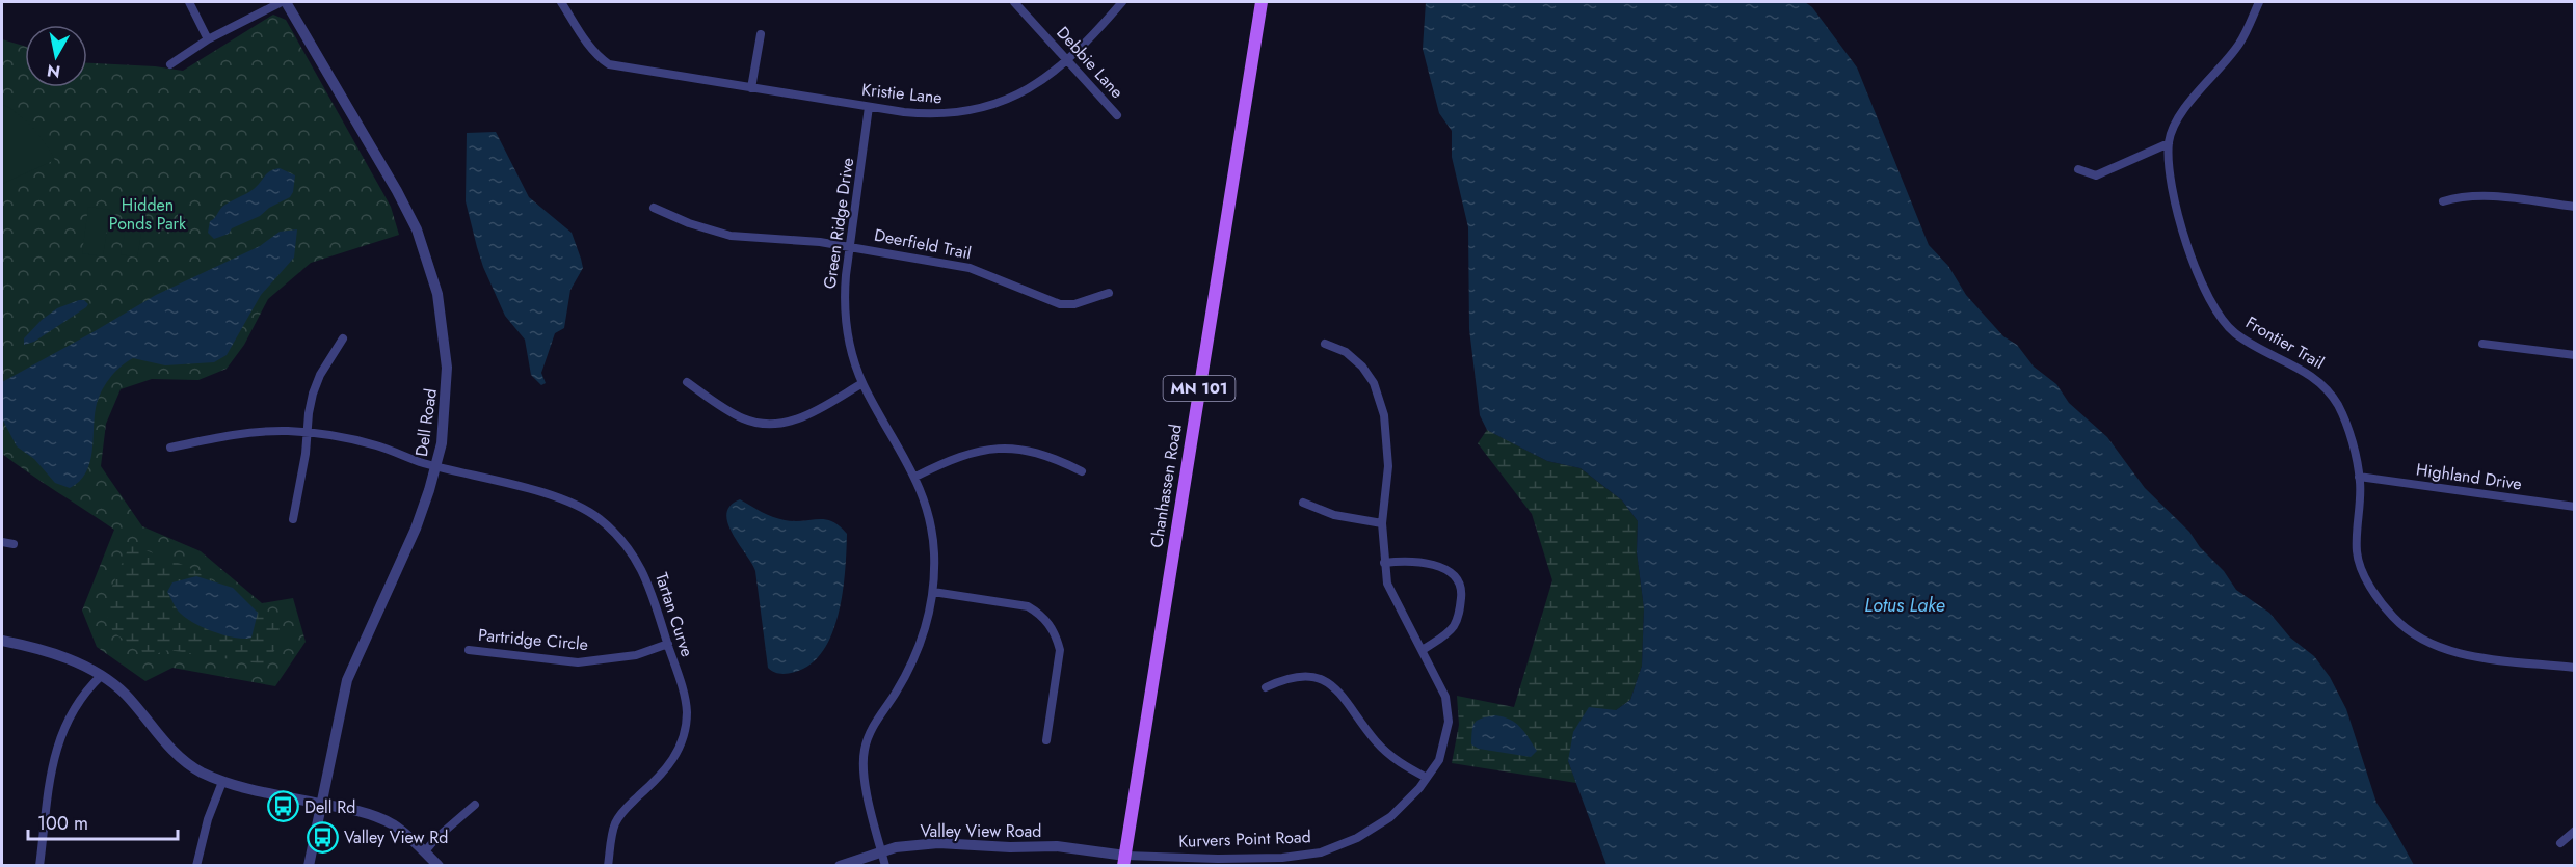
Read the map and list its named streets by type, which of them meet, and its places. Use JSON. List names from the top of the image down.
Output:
{
  "streets": {
    "main road": ["MN 101", "Chanhassen Road"],
    "street": [
      "Debbie Lane",
      "Kristie Lane",
      "Green Ridge Drive",
      "Deerfield Trail",
      "Frontier Trail",
      "Dell Road",
      "Highland Drive",
      "Tartan Curve",
      "Partridge Circle",
      "Valley View Road",
      "Kurvers Point Road"
    ]
  },
  "crossings": [
    ["Debbie Lane", "Kristie Lane"],
    ["Kristie Lane", "Green Ridge Drive"],
    ["Green Ridge Drive", "Deerfield Trail"],
    ["Green Ridge Drive", "Valley View Road"],
    ["Frontier Trail", "Highland Drive"],
    ["Dell Road", "Tartan Curve"],
    ["Chanhassen Road", "Valley View Road"],
    ["Chanhassen Road", "Kurvers Point Road"],
    ["Tartan Curve", "Partridge Circle"],
    ["Valley View Road", "Kurvers Point Road"]
  ],
  "water": ["Lotus Lake"],
  "parks": ["Hidden Ponds Park"],
  "places": {
    "bus stop": ["Dell Rd", "Valley View Rd"]
  },
  "scale_bar": "100 m",
  "north": "bottom"
}
